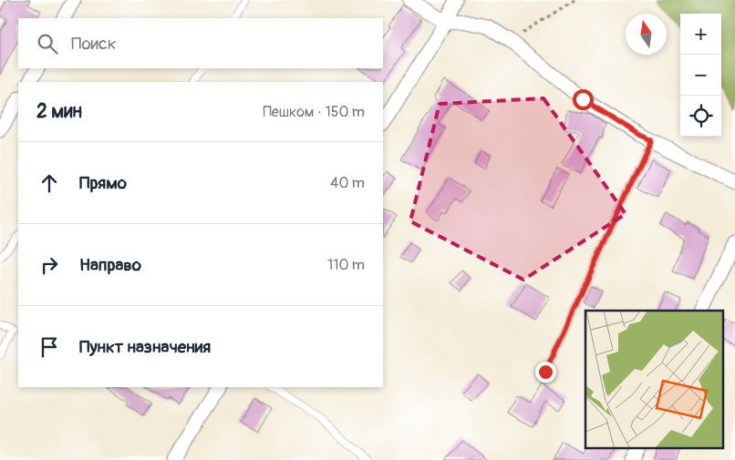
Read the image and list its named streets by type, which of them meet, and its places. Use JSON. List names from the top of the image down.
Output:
{
  "north": "top",
  "page": {
    "map_buttons": ["+", "−"],
    "search": "Поиск",
    "heading": ["2 мин", "Пешком · 150 m"],
    "list": [
      ["Прямо", "40 m"],
      ["Направо", "110 m"],
      "Пункт назначения"
    ]
  }
}
